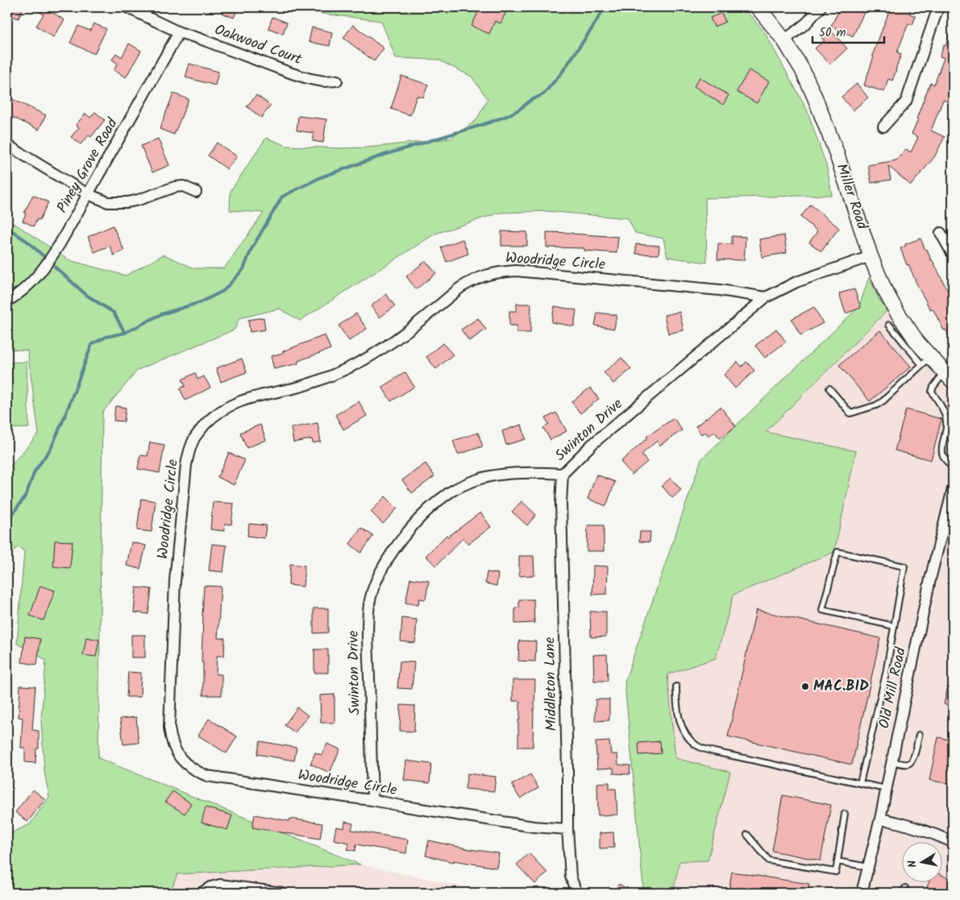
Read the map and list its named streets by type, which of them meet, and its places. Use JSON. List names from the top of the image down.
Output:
{
  "streets": {
    "street": [
      "Oakwood Court",
      "Piney Grove Road",
      "Miller Road",
      "Woodridge Circle",
      "Swinton Drive",
      "Middleton Lane",
      "Old Mill Road"
    ]
  },
  "crossings": [
    ["Oakwood Court", "Piney Grove Road"],
    ["Miller Road", "Swinton Drive"],
    ["Woodridge Circle", "Swinton Drive"],
    ["Woodridge Circle", "Middleton Lane"],
    ["Swinton Drive", "Middleton Lane"]
  ],
  "places": ["MAC.BID"],
  "scale_bar": "50 m",
  "north": "left"
}
